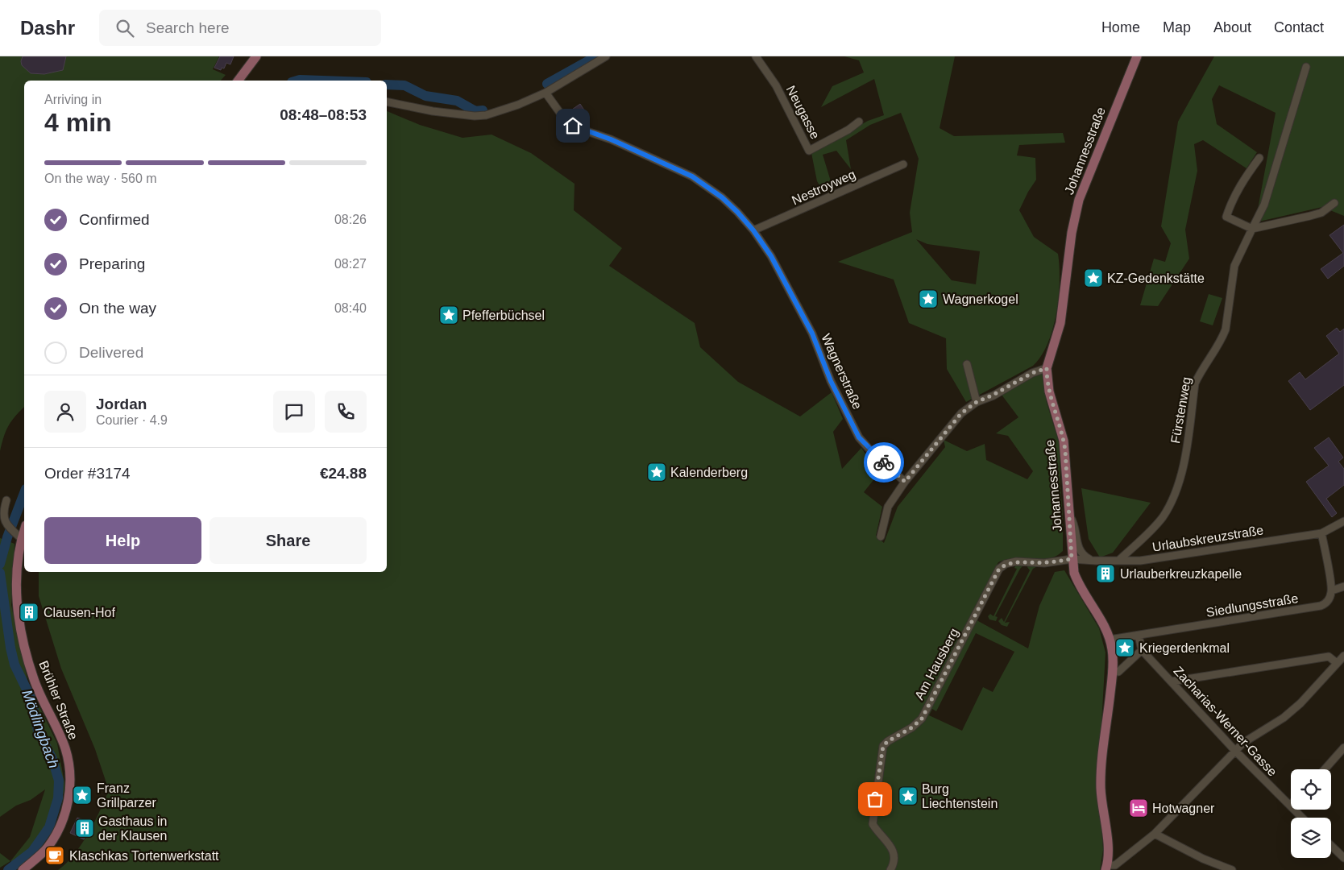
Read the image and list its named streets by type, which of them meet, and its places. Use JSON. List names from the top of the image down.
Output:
{
  "streets": {
    "main road": ["Johannesstraße", "Brühler Straße"],
    "street": [
      "Neugasse",
      "Nestroyweg",
      "Wagnerstraße",
      "Fürstenweg",
      "Urlaubskreuzstraße",
      "Siedlungsstraße",
      "Am Hausberg",
      "Zacharias-Werner-Gasse"
    ]
  },
  "crossings": [
    ["Johannesstraße", "Urlaubskreuzstraße"],
    ["Johannesstraße", "Siedlungsstraße"],
    ["Johannesstraße", "Am Hausberg"],
    ["Nestroyweg", "Wagnerstraße"],
    ["Fürstenweg", "Urlaubskreuzstraße"],
    ["Urlaubskreuzstraße", "Am Hausberg"]
  ],
  "water": ["Mödlingbach"],
  "places": {
    "place": [
      "KZ-Gedenkstätte",
      "Wagnerkogel",
      "Pfefferbüchsel",
      "Kalenderberg",
      "Kriegerdenkmal",
      "Franz Grillparzer",
      "Burg Liechtenstein"
    ],
    "building": ["Urlauberkreuzkapelle", "Clausen-Hof", "Gasthaus in der Klausen"],
    "hotel": ["Hotwagner"],
    "cafe": ["Klaschkas Tortenwerkstatt"]
  },
  "page": {
    "header": "Dashr",
    "search": "Search here",
    "nav": [
      "Home",
      "Map",
      "About",
      "Contact"
    ],
    "heading": ["4 min", "Arriving in", "08:48–08:53"],
    "panel": [
      "Jordan",
      "Courier · 4.9",
      "Order #3174",
      "€24.88"
    ],
    "bar": "On the way · 560 m",
    "list": [
      ["Confirmed", "08:26"],
      ["Preparing", "08:27"],
      ["On the way", "08:40"],
      "Delivered"
    ],
    "buttons": ["Help", "Share"]
  }
}
